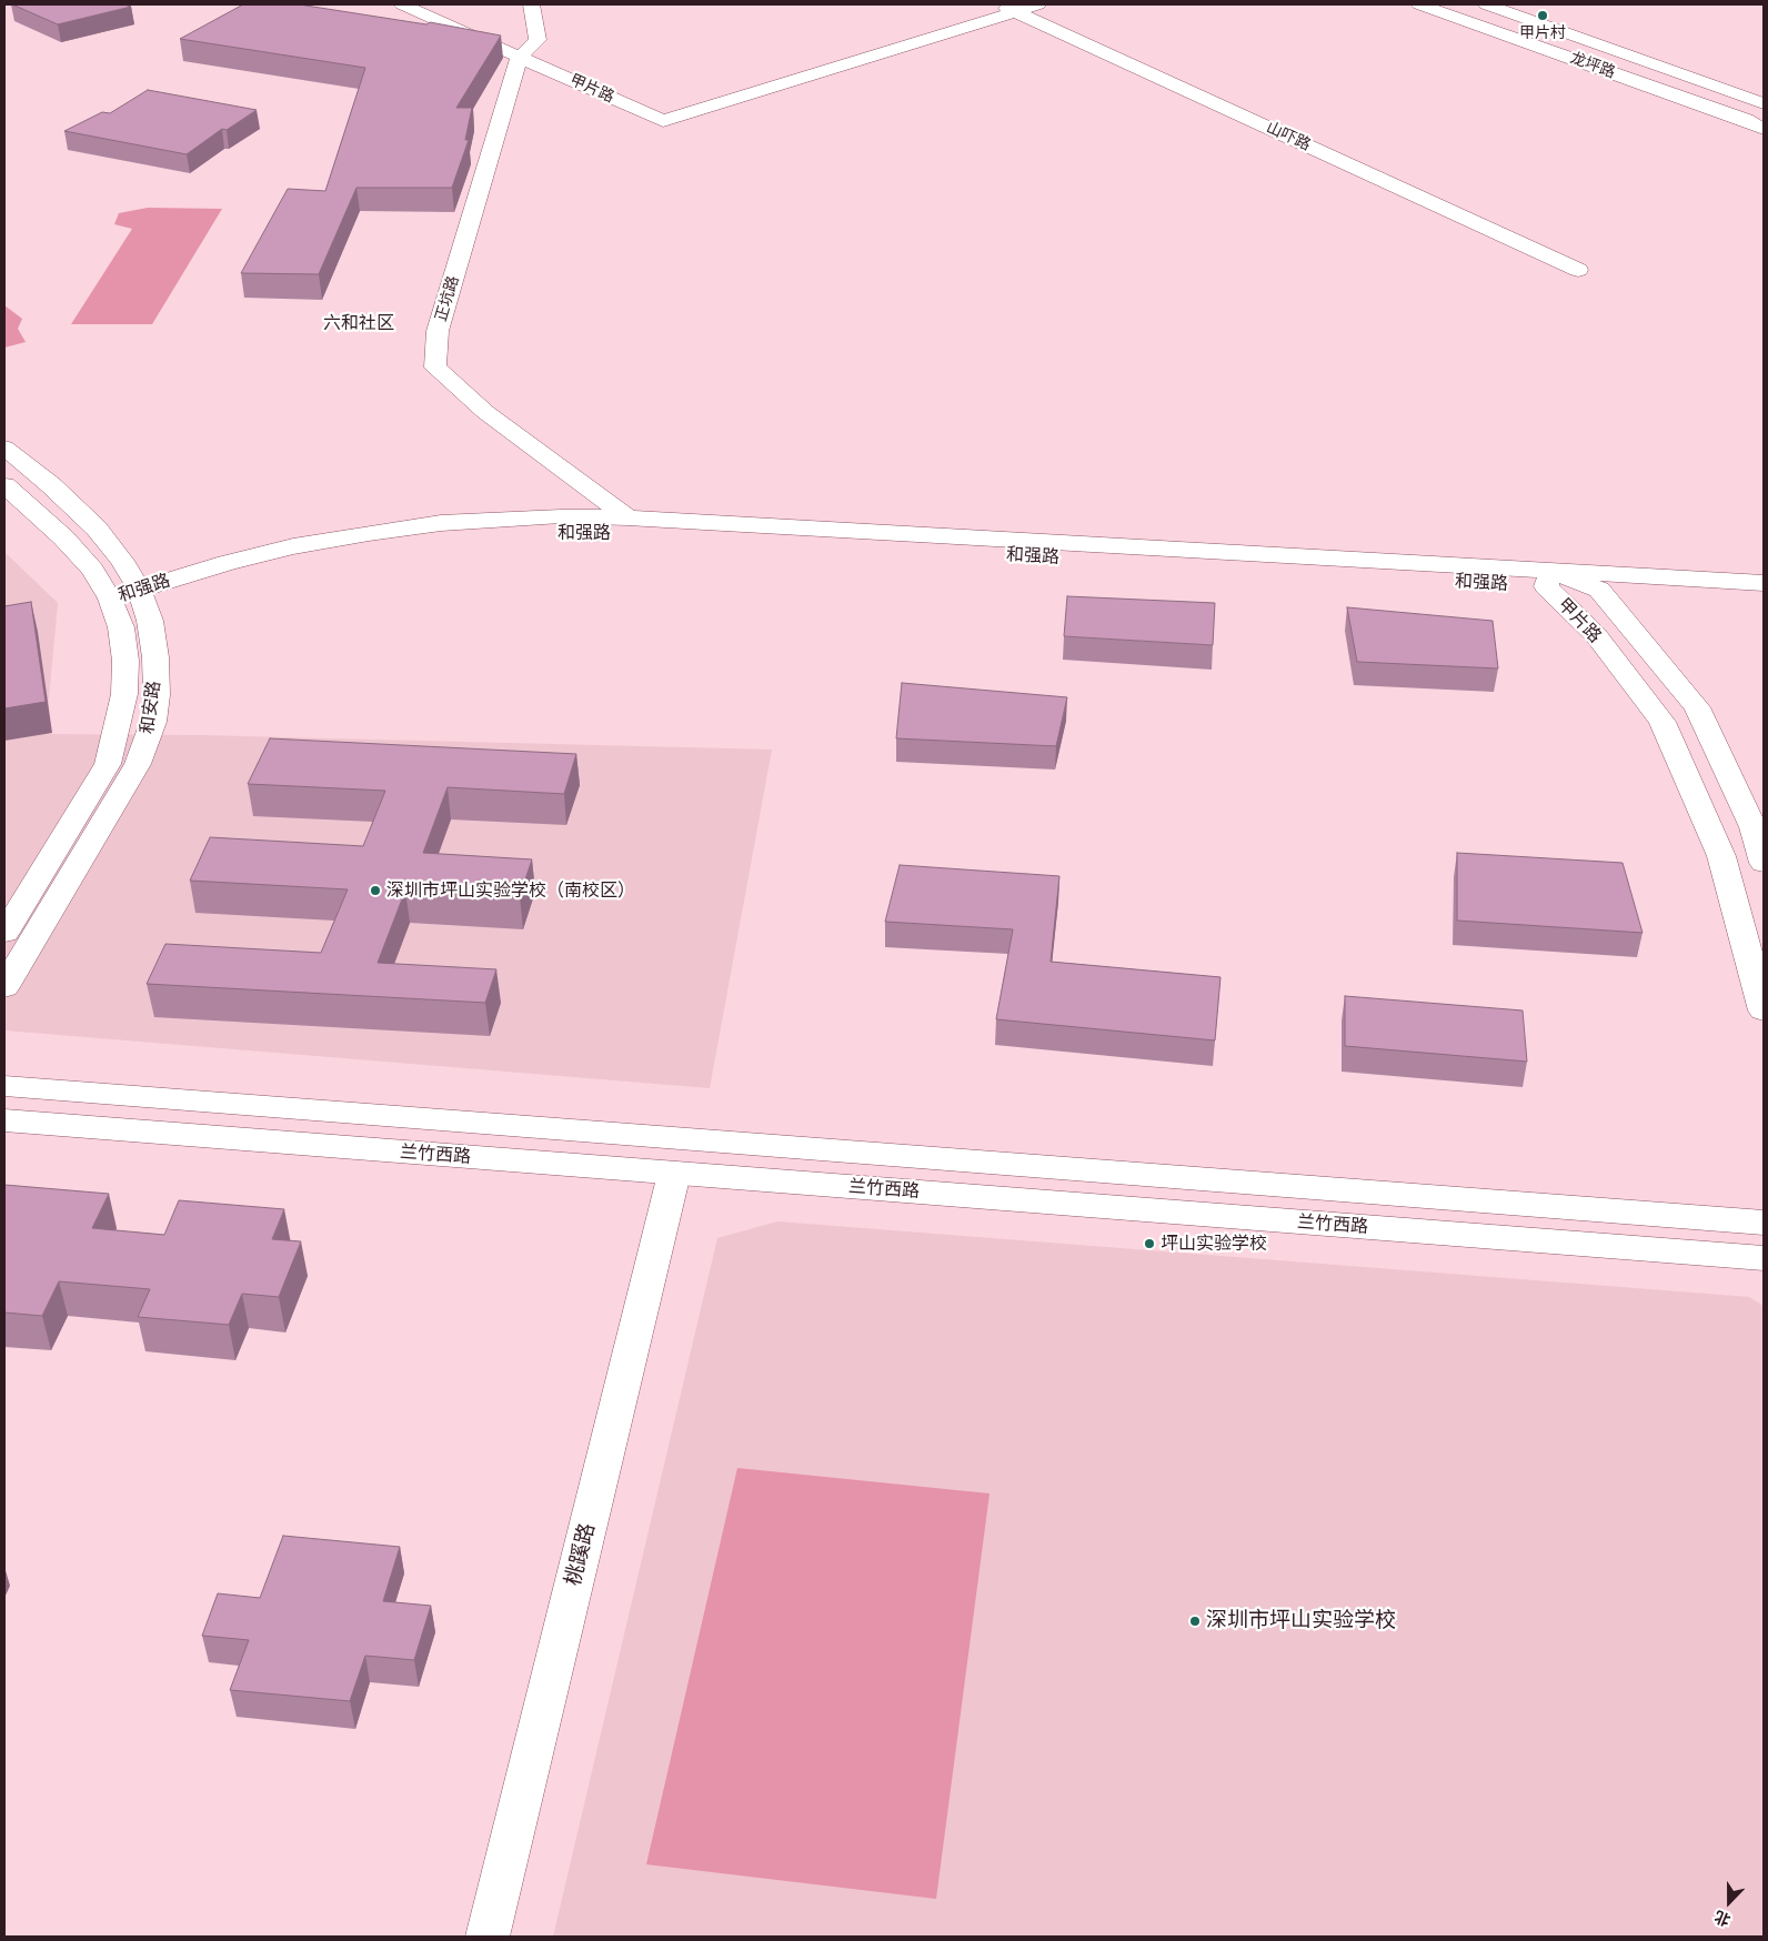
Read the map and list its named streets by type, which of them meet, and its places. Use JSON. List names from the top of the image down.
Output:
{
  "streets": {
    "street": [
      "龙坪路",
      "甲片路",
      "山吓路",
      "正坑路",
      "和强路",
      "和安路",
      "兰竹西路",
      "桃蹊路"
    ]
  },
  "crossings": [
    ["甲片路", "山吓路"],
    ["甲片路", "正坑路"],
    ["甲片路", "和强路"],
    ["正坑路", "和强路"],
    ["和强路", "和安路"],
    ["兰竹西路", "桃蹊路"]
  ],
  "districts": ["六和社区"],
  "places": [
    "甲片村",
    "深圳市坪山实验学校（南校区）",
    "坪山实验学校",
    "深圳市坪山实验学校"
  ],
  "north": "bottom"
}
